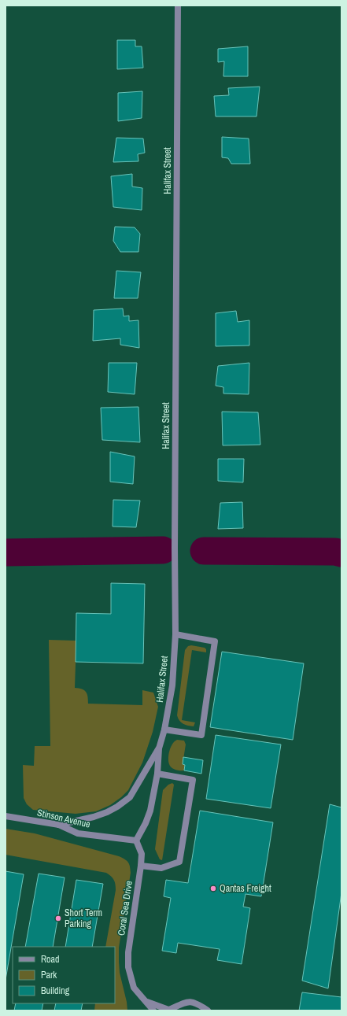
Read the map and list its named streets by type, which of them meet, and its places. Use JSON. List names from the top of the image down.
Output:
{
  "streets": {
    "street": ["Halifax Street", "Stinson Avenue", "Coral Sea Drive"]
  },
  "crossings": [
    ["Halifax Street", "Stinson Avenue"],
    ["Halifax Street", "Coral Sea Drive"],
    ["Stinson Avenue", "Coral Sea Drive"]
  ],
  "places": ["Qantas Freight", "Short Term Parking"],
  "legend": ["Road", "Park", "Building"]
}
